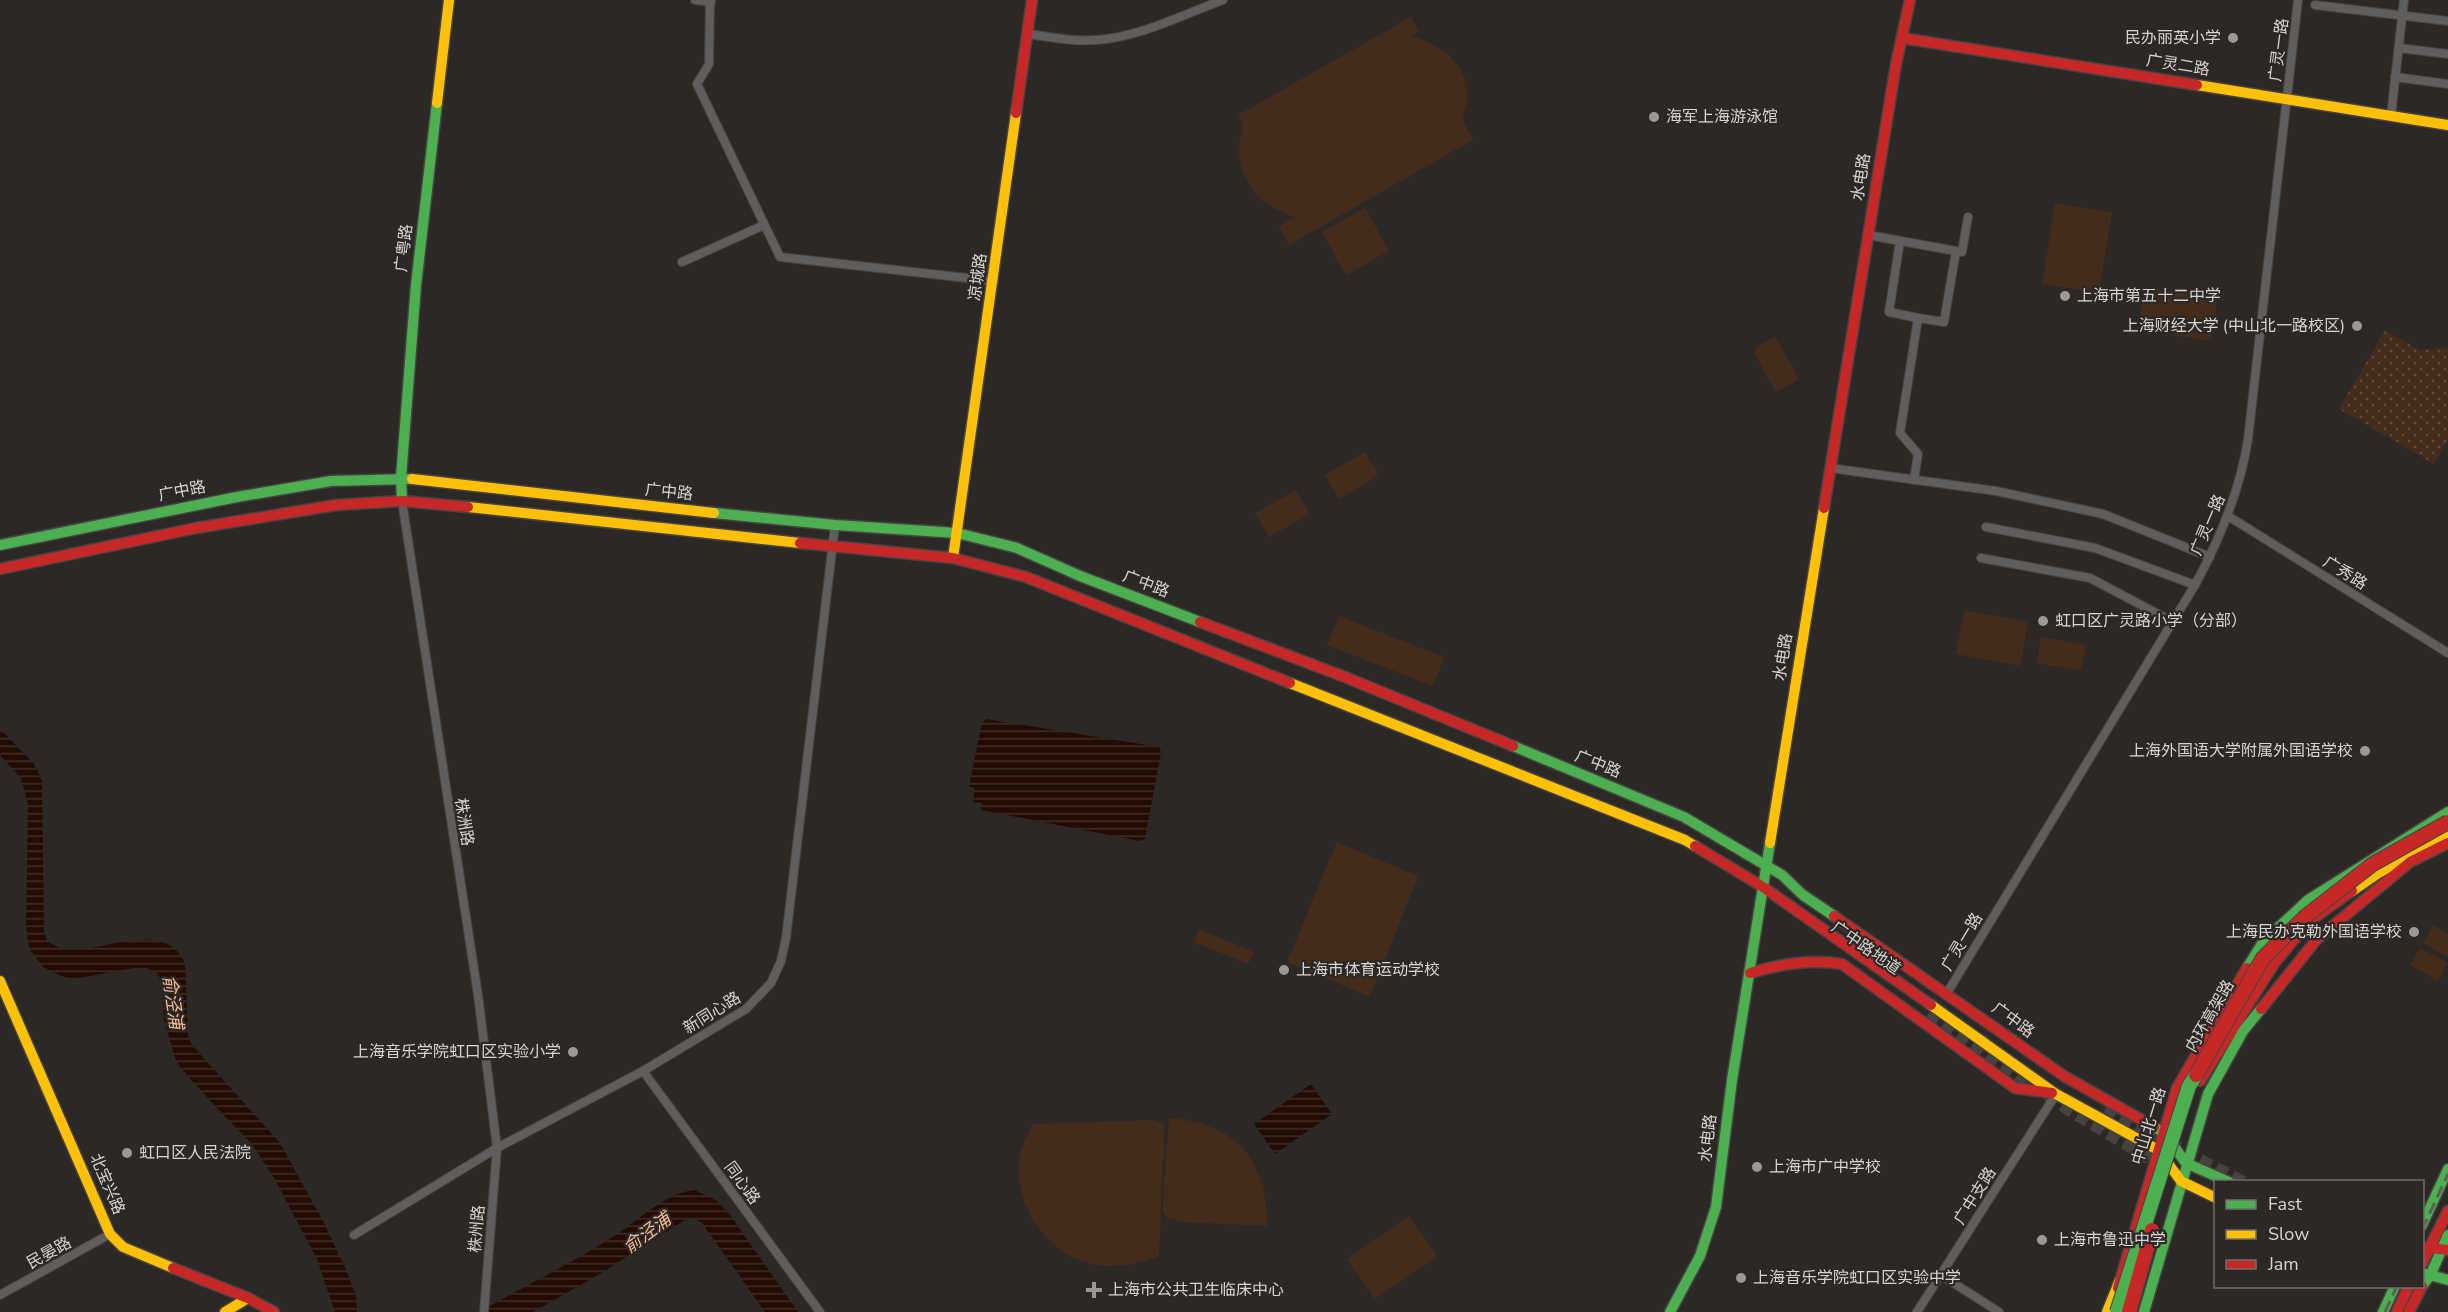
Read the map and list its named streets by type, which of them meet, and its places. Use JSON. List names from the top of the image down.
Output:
{
  "streets": {
    "main road": [
      "广灵二路",
      "水电路",
      "广粤路",
      "凉城路",
      "广中路",
      "广中路地道",
      "内环高架路",
      "中山北一路",
      "北宝兴路"
    ],
    "street": [
      "广灵一路",
      "广秀路",
      "株洲路",
      "新同心路",
      "同心路",
      "广中支路",
      "株州路",
      "民晏路"
    ]
  },
  "crossings": [
    ["广灵一路", "广灵二路"],
    ["广灵一路", "广中路"],
    ["广灵一路", "广秀路"],
    ["广灵二路", "水电路"],
    ["水电路", "广中路"],
    ["广粤路", "广中路"],
    ["广粤路", "株洲路"],
    ["凉城路", "广中路"],
    ["广中路", "新同心路"],
    ["广中路", "中山北一路"],
    ["株洲路", "新同心路"],
    ["株洲路", "株州路"],
    ["新同心路", "同心路"],
    ["新同心路", "株州路"],
    ["北宝兴路", "民晏路"]
  ],
  "water": ["俞泾浦"],
  "places": {
    "other": [
      "民办丽英小学",
      "海军上海游泳馆",
      "上海市第五十二中学",
      "上海财经大学 (中山北一路校区)",
      "虹口区广灵路小学（分部）",
      "上海外国语大学附属外国语学校",
      "上海民办克勒外国语学校",
      "上海市体育运动学校",
      "上海音乐学院虹口区实验小学",
      "虹口区人民法院",
      "上海市广中学校",
      "上海市鲁迅中学",
      "上海音乐学院虹口区实验中学"
    ],
    "health": ["上海市公共卫生临床中心"]
  },
  "legend": ["Fast", "Slow", "Jam"]
}
